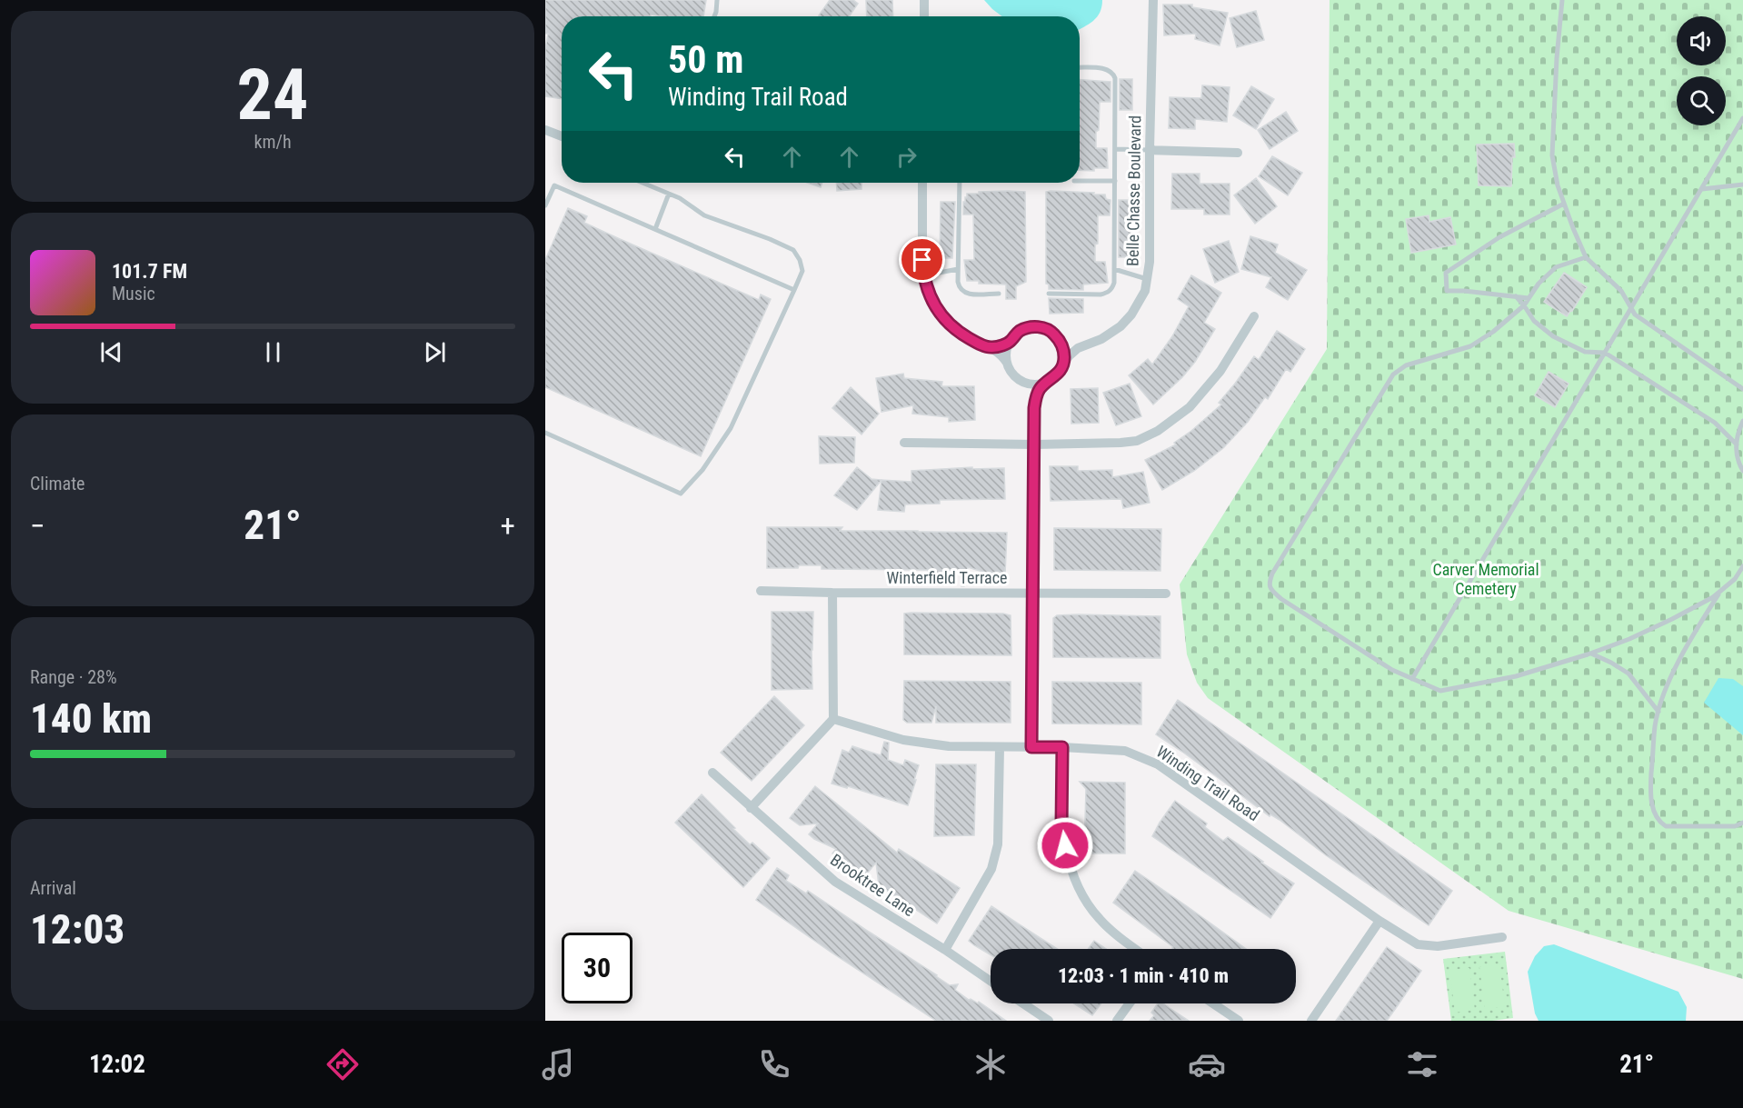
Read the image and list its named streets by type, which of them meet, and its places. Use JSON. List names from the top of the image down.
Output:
{
  "streets": {
    "street": [
      "Belle Chasse Boulevard",
      "Winterfield Terrace",
      "Winding Trail Road",
      "Brooktree Lane"
    ]
  },
  "crossings": [
    ["Belle Chasse Boulevard", "Winterfield Terrace"],
    ["Belle Chasse Boulevard", "Winding Trail Road"]
  ],
  "parks": ["Carver Memorial Cemetery"],
  "page": {
    "tile": [
      ["24", "km/h"],
      "Climate",
      ["Range · 28%", "140 km"],
      ["Arrival", "12:03"]
    ],
    "turn": ["50 m", "Winding Trail Road"],
    "song": ["101.7 FM", "Music"],
    "heat": ["−", "21°", "+"],
    "limit": "30",
    "trip": "12:03 · 1 min · 410 m",
    "tabs": ["12:02", "21°"]
  }
}
